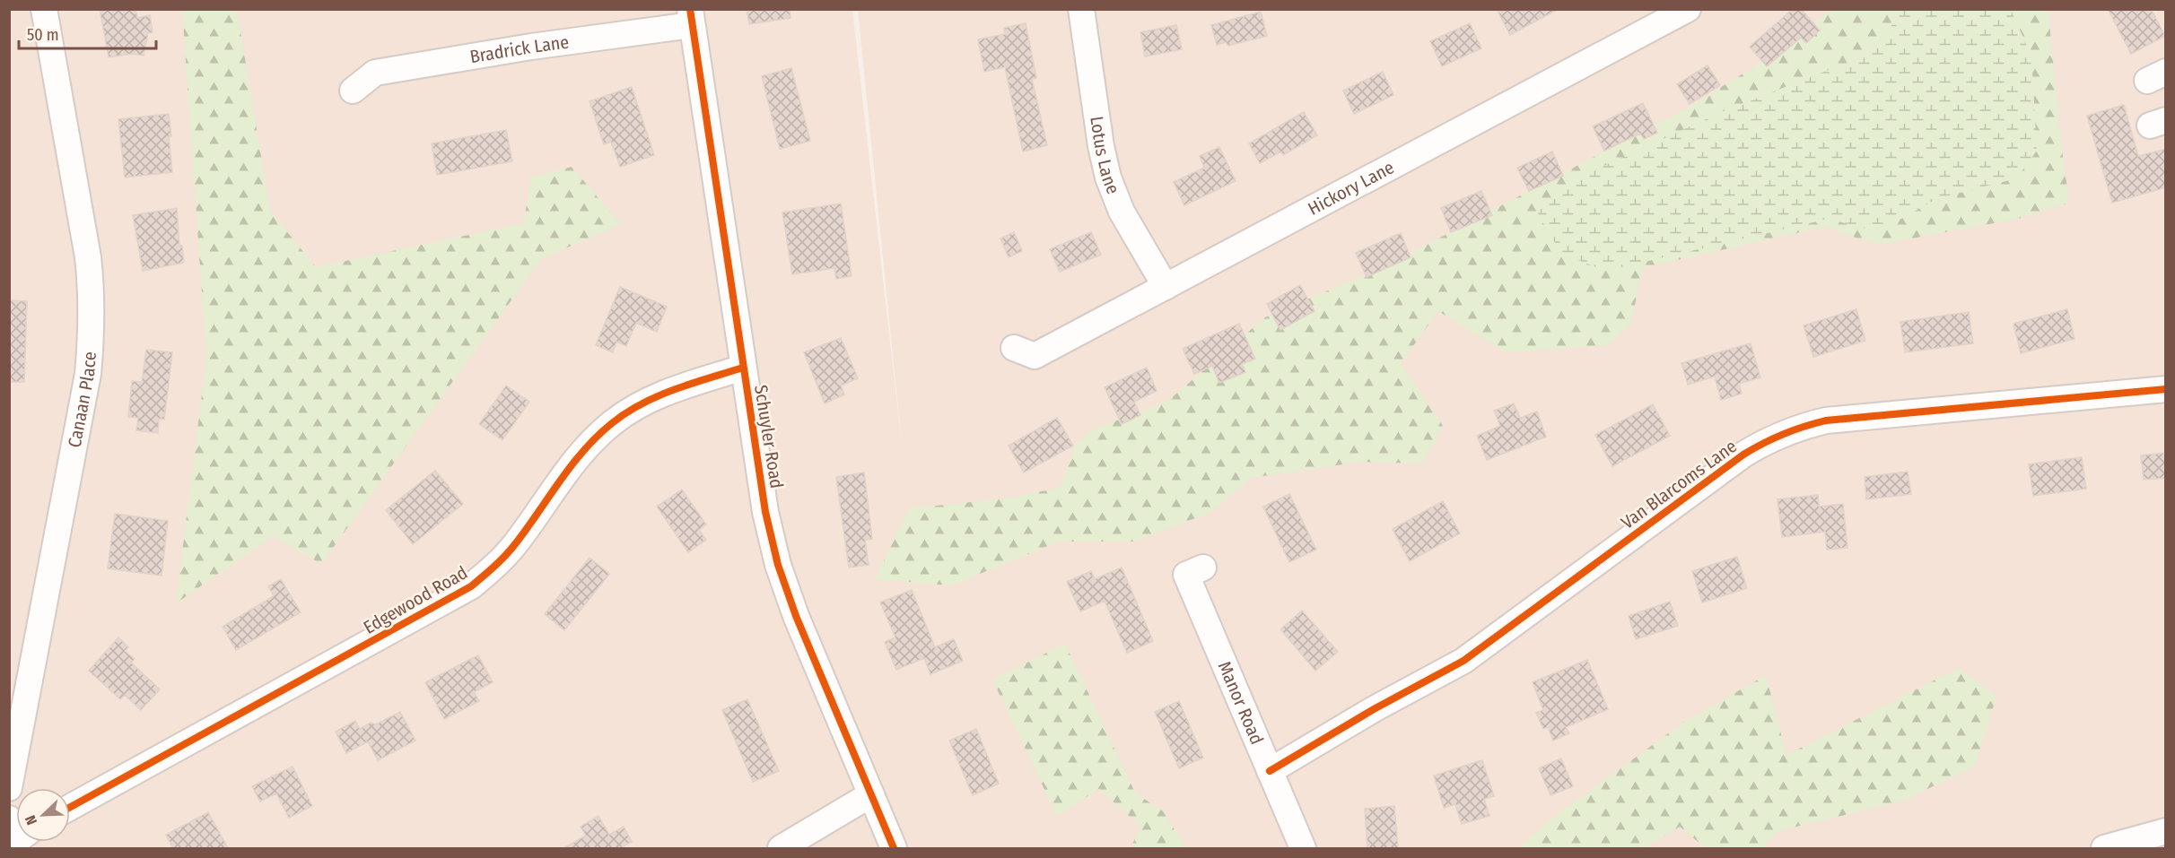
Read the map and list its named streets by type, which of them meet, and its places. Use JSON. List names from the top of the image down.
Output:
{
  "streets": {
    "street": [
      "Bradrick Lane",
      "Lotus Lane",
      "Hickory Lane",
      "Canaan Place",
      "Schuyler Road",
      "Van Blarcoms Lane",
      "Edgewood Road",
      "Manor Road"
    ]
  },
  "crossings": [
    ["Bradrick Lane", "Schuyler Road"],
    ["Lotus Lane", "Hickory Lane"],
    ["Schuyler Road", "Edgewood Road"],
    ["Van Blarcoms Lane", "Manor Road"]
  ],
  "scale_bar": "50 m",
  "north": "bottom left"
}
